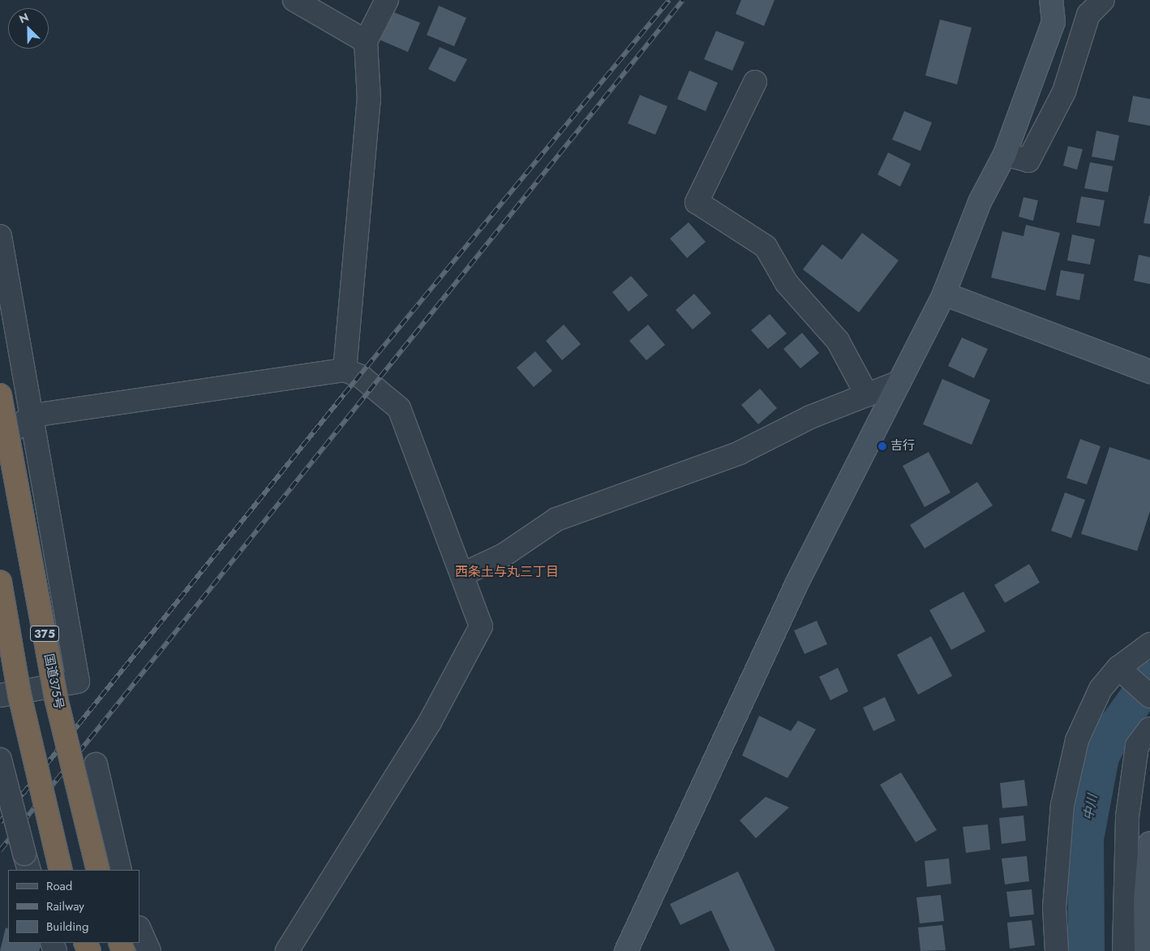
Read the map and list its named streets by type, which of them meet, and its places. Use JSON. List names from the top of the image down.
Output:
{
  "streets": {
    "highway": ["375", "国道375号"]
  },
  "districts": ["西条土与丸三丁目"],
  "water": ["中川"],
  "places": ["吉行"],
  "legend": ["Road", "Railway", "Building"],
  "north": "top left"
}
